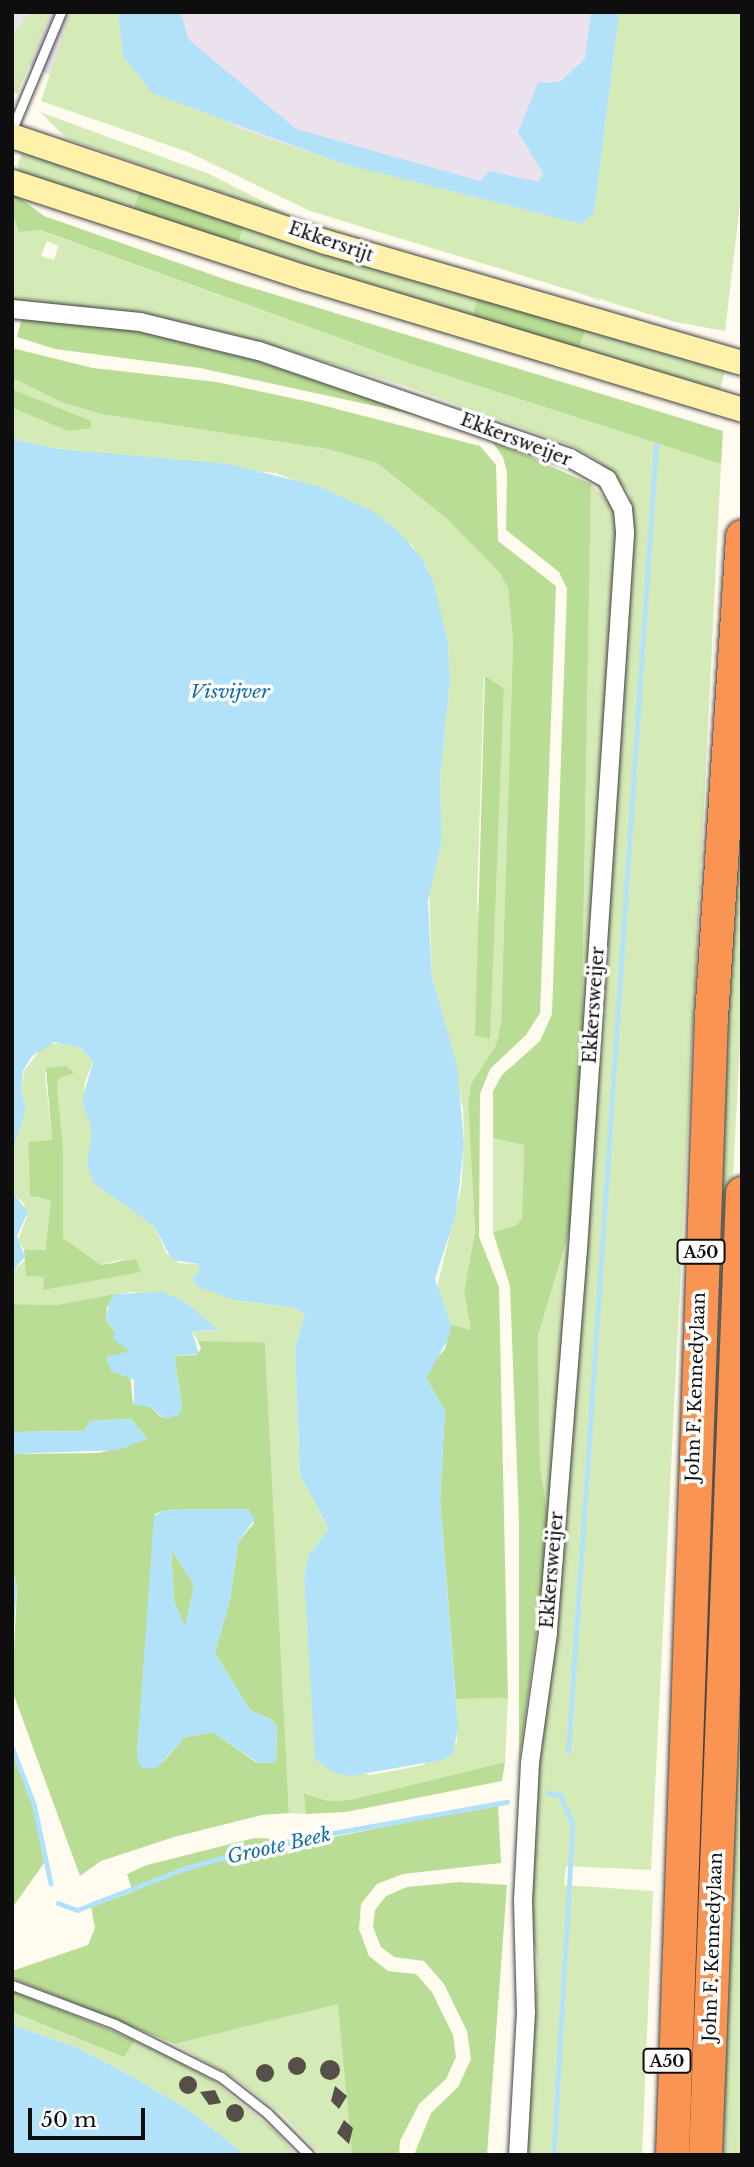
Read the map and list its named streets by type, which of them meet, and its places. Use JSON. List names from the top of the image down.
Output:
{
  "streets": {
    "highway": ["A50", "John F. Kennedylaan"],
    "main road": ["Ekkersrijt"],
    "street": ["Ekkersweijer"]
  },
  "crossings": [
    ["A50", "John F. Kennedylaan"]
  ],
  "water": ["Visvijver", "Groote Beek"],
  "scale_bar": "50 m"
}
